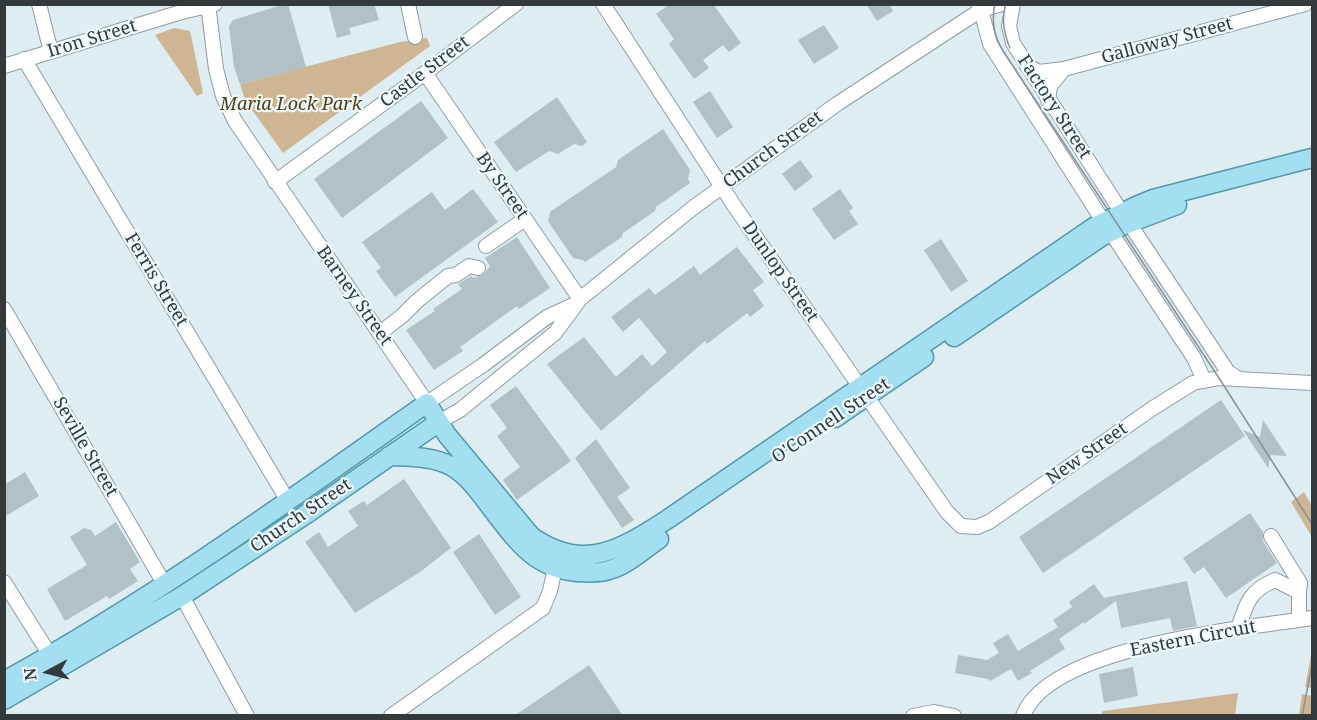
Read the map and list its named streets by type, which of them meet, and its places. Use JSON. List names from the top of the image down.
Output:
{
  "streets": {
    "main road": ["Church Street", "Barney Street", "O'Connell Street"],
    "street": [
      "Iron Street",
      "Galloway Street",
      "Castle Street",
      "Factory Street",
      "By Street",
      "Dunlop Street",
      "Ferris Street",
      "Seville Street",
      "New Street",
      "Eastern Circuit"
    ]
  },
  "crossings": [
    ["Iron Street", "Ferris Street"],
    ["Iron Street", "Barney Street"],
    ["Galloway Street", "Factory Street"],
    ["Castle Street", "By Street"],
    ["Castle Street", "Barney Street"],
    ["Factory Street", "Church Street"],
    ["Factory Street", "O'Connell Street"],
    ["Factory Street", "New Street"],
    ["Church Street", "By Street"],
    ["Church Street", "Dunlop Street"],
    ["Church Street", "Ferris Street"],
    ["Church Street", "Barney Street"],
    ["Church Street", "Seville Street"],
    ["Dunlop Street", "O'Connell Street"],
    ["Dunlop Street", "New Street"],
    ["Barney Street", "O'Connell Street"]
  ],
  "parks": ["Maria Lock Park"],
  "north": "left"
}
